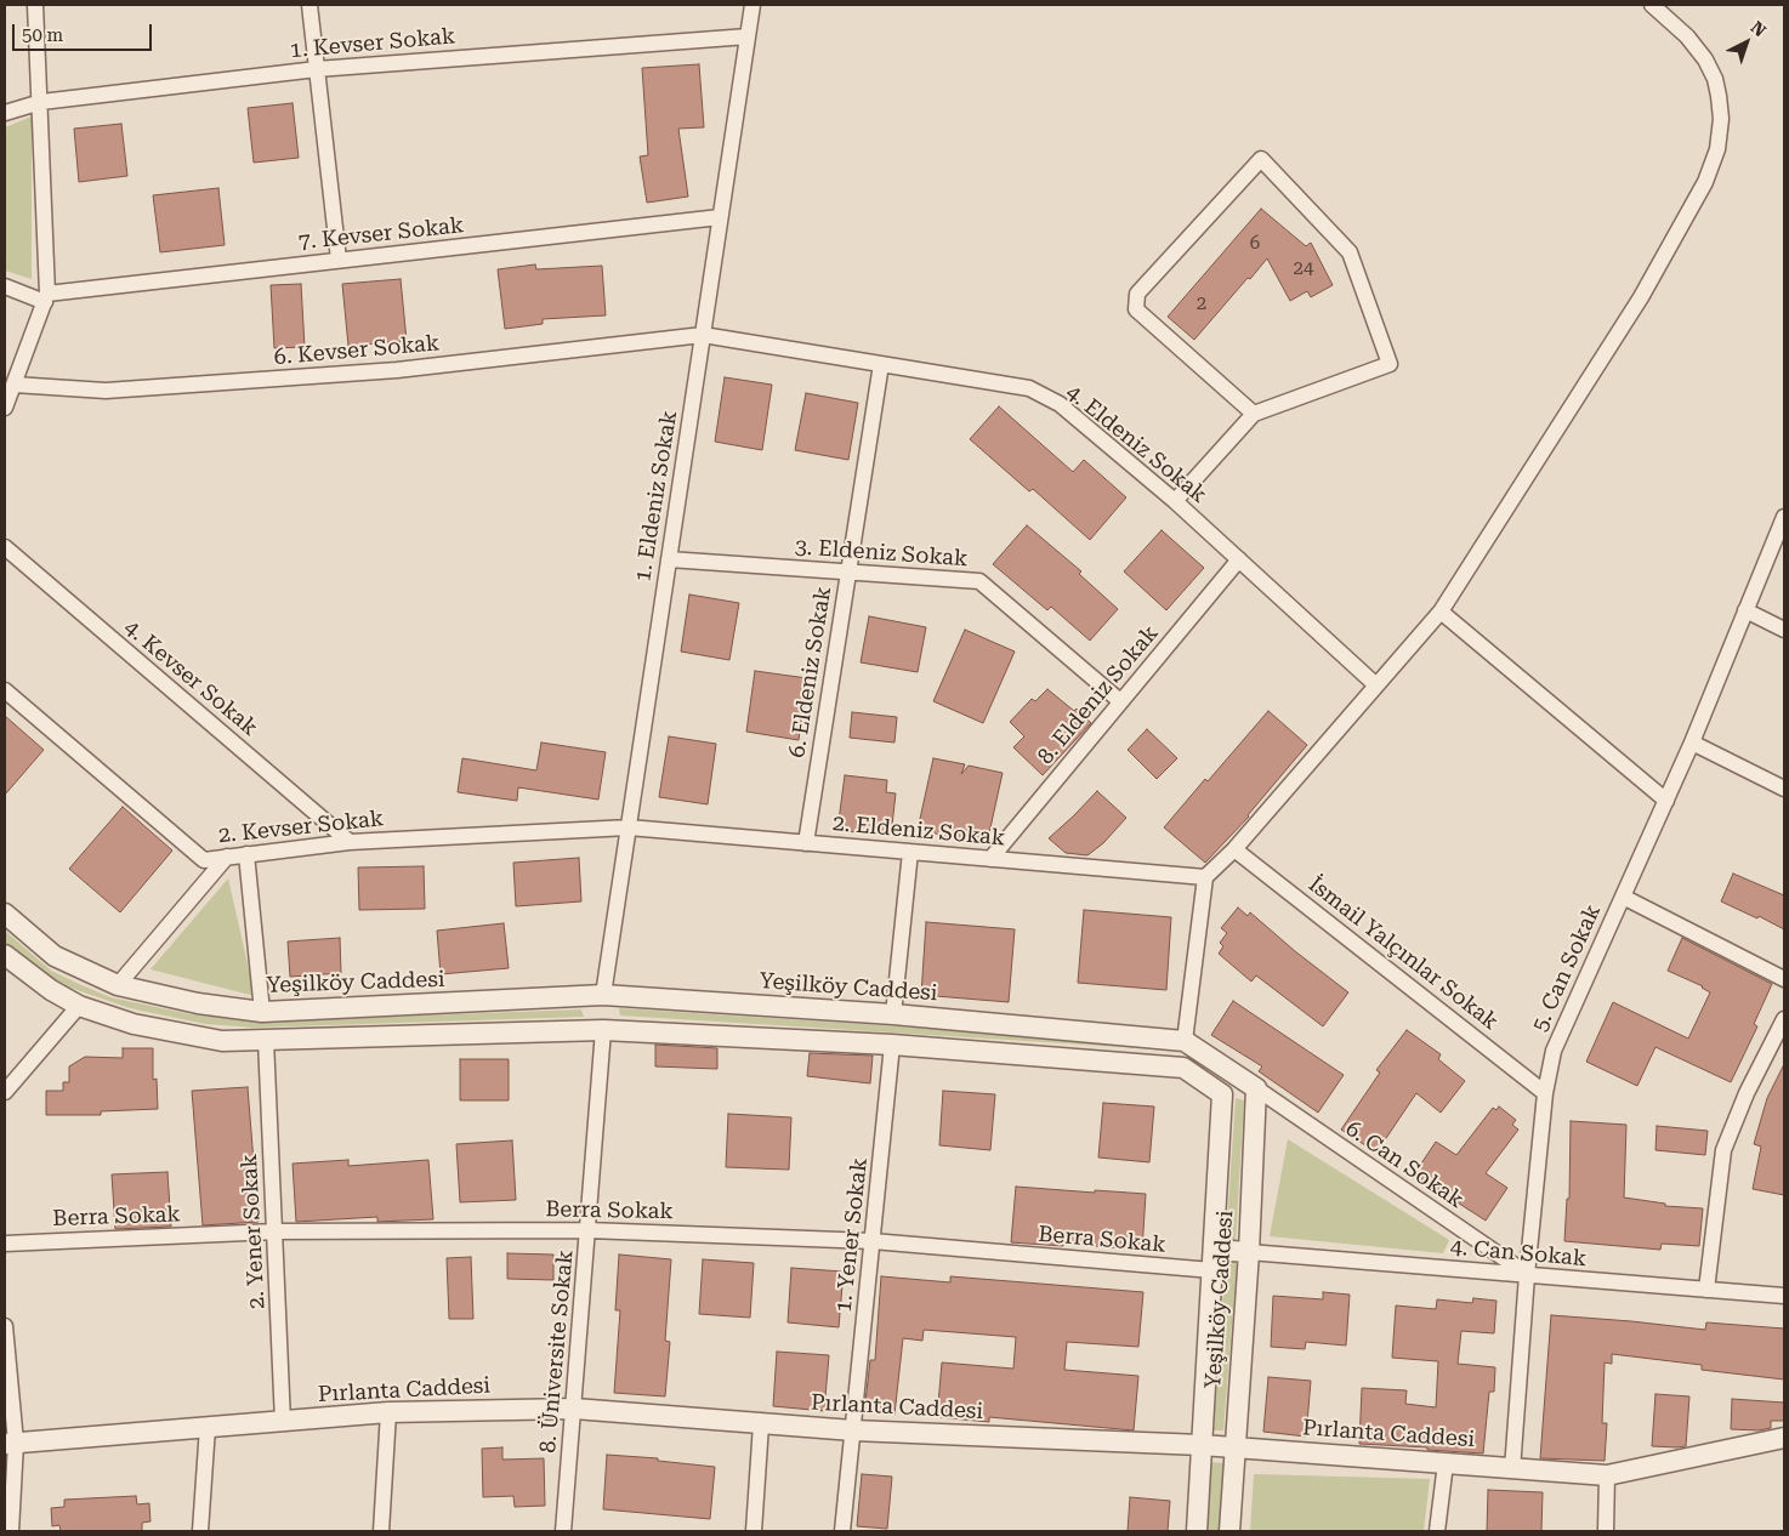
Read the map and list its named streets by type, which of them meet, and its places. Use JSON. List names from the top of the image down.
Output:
{
  "streets": {
    "street": [
      "1. Kevser Sokak",
      "7. Kevser Sokak",
      "6. Kevser Sokak",
      "4. Eldeniz Sokak",
      "1. Eldeniz Sokak",
      "3. Eldeniz Sokak",
      "6. Eldeniz Sokak",
      "4. Kevser Sokak",
      "8. Eldeniz Sokak",
      "2. Kevser Sokak",
      "2. Eldeniz Sokak",
      "İsmail Yalçınlar Sokak",
      "5. Can Sokak",
      "Yeşilköy Caddesi",
      "6. Can Sokak",
      "Berra Sokak",
      "2. Yener Sokak",
      "1. Yener Sokak",
      "4. Can Sokak",
      "8. Üniversite Sokak",
      "Pırlanta Caddesi"
    ]
  },
  "crossings": [
    ["1. Kevser Sokak", "1. Eldeniz Sokak"],
    ["7. Kevser Sokak", "1. Eldeniz Sokak"],
    ["6. Kevser Sokak", "4. Eldeniz Sokak"],
    ["6. Kevser Sokak", "1. Eldeniz Sokak"],
    ["4. Eldeniz Sokak", "1. Eldeniz Sokak"],
    ["4. Eldeniz Sokak", "6. Eldeniz Sokak"],
    ["4. Eldeniz Sokak", "8. Eldeniz Sokak"],
    ["1. Eldeniz Sokak", "3. Eldeniz Sokak"],
    ["1. Eldeniz Sokak", "2. Kevser Sokak"],
    ["1. Eldeniz Sokak", "2. Eldeniz Sokak"],
    ["1. Eldeniz Sokak", "Yeşilköy Caddesi"],
    ["3. Eldeniz Sokak", "6. Eldeniz Sokak"],
    ["3. Eldeniz Sokak", "8. Eldeniz Sokak"],
    ["6. Eldeniz Sokak", "2. Eldeniz Sokak"],
    ["4. Kevser Sokak", "2. Kevser Sokak"],
    ["8. Eldeniz Sokak", "2. Eldeniz Sokak"],
    ["2. Kevser Sokak", "2. Eldeniz Sokak"],
    ["İsmail Yalçınlar Sokak", "5. Can Sokak"],
    ["5. Can Sokak", "6. Can Sokak"],
    ["5. Can Sokak", "4. Can Sokak"],
    ["5. Can Sokak", "Pırlanta Caddesi"],
    ["Yeşilköy Caddesi", "6. Can Sokak"],
    ["Yeşilköy Caddesi", "Berra Sokak"],
    ["Yeşilköy Caddesi", "4. Can Sokak"],
    ["Yeşilköy Caddesi", "Pırlanta Caddesi"],
    ["6. Can Sokak", "4. Can Sokak"],
    ["Berra Sokak", "2. Yener Sokak"],
    ["Berra Sokak", "1. Yener Sokak"],
    ["Berra Sokak", "8. Üniversite Sokak"],
    ["2. Yener Sokak", "Pırlanta Caddesi"],
    ["1. Yener Sokak", "Pırlanta Caddesi"],
    ["8. Üniversite Sokak", "Pırlanta Caddesi"]
  ],
  "house_numbers": ["6", "24", "2"],
  "scale_bar": "50 m",
  "north": "top right"
}
